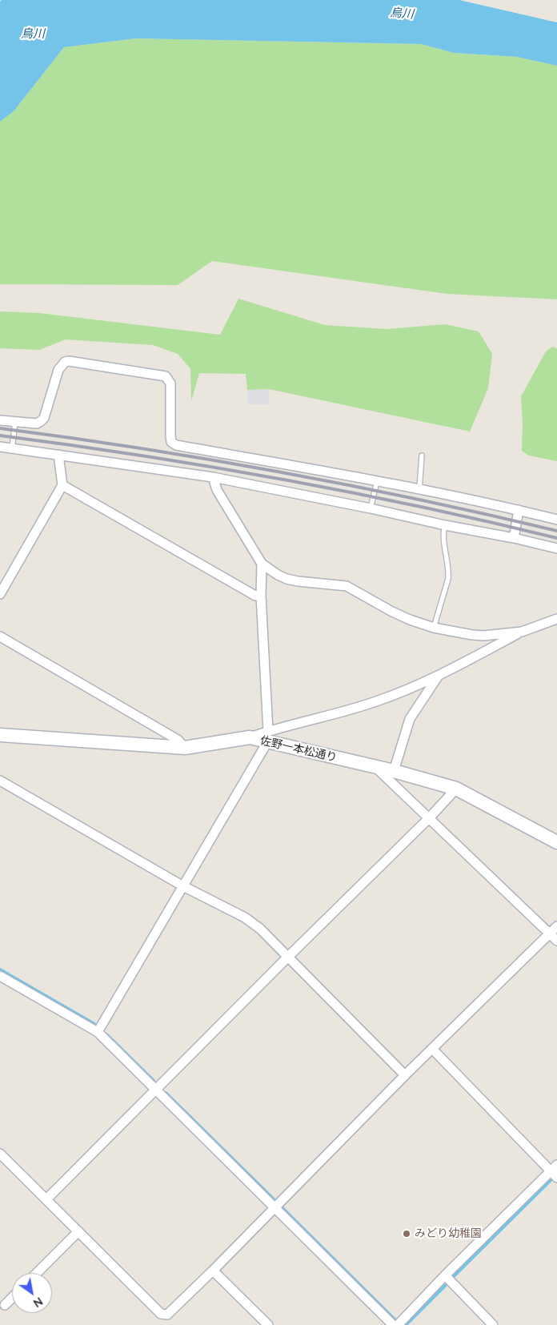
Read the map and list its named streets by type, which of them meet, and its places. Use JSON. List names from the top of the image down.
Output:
{
  "streets": {
    "street": ["佐野一本松通り"]
  },
  "water": ["烏川"],
  "places": ["みどり幼稚園"],
  "north": "bottom right"
}
